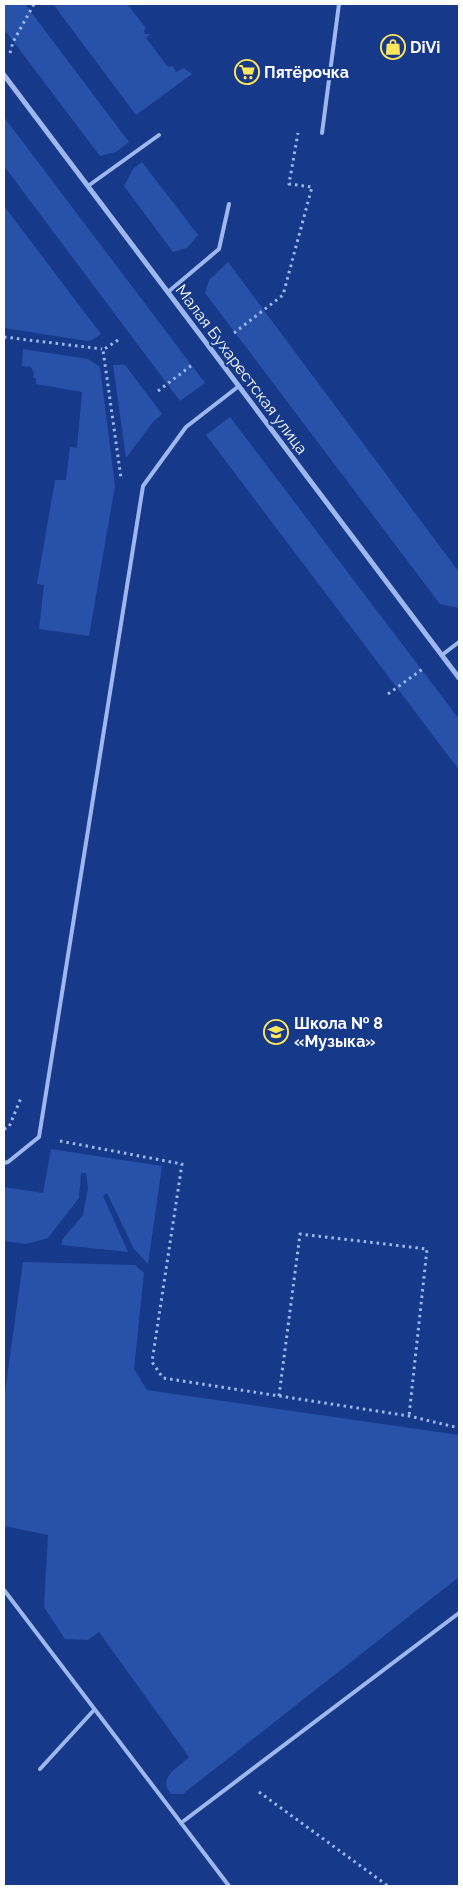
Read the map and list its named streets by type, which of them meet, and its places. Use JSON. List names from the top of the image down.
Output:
{
  "streets": {
    "street": ["Малая Бухарестская улица"]
  },
  "places": {
    "shop": ["DiVi"],
    "supermarket": ["Пятёрочка"],
    "school or university": ["Школа № 8 «Музыка»"]
  }
}
